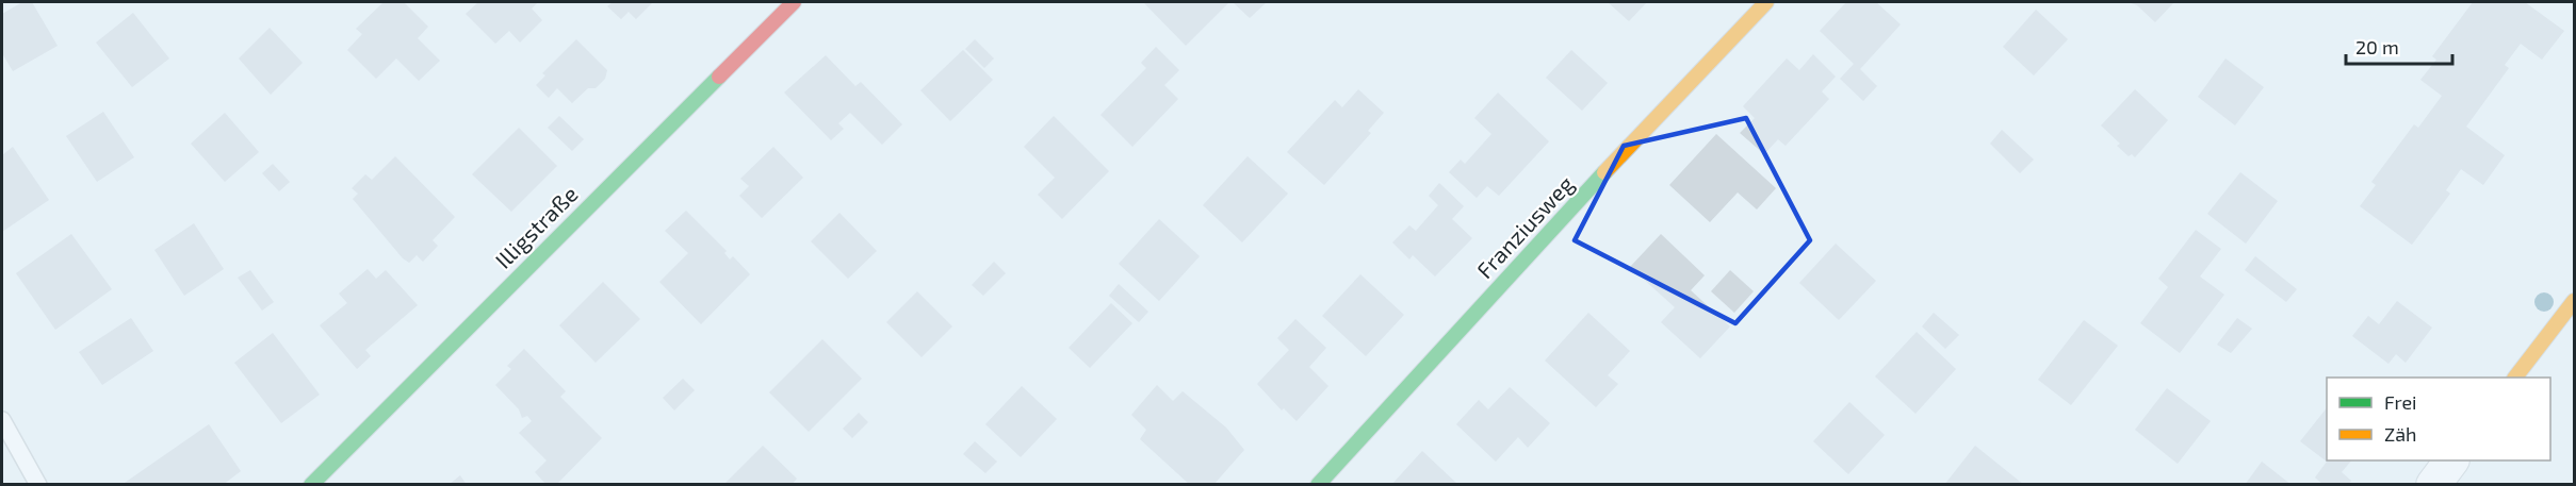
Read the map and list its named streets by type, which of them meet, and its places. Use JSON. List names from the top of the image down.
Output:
{
  "streets": {
    "street": ["Illigstraße", "Franziusweg"]
  },
  "legend": ["Frei", "Zäh"],
  "scale_bar": "20 m"
}
